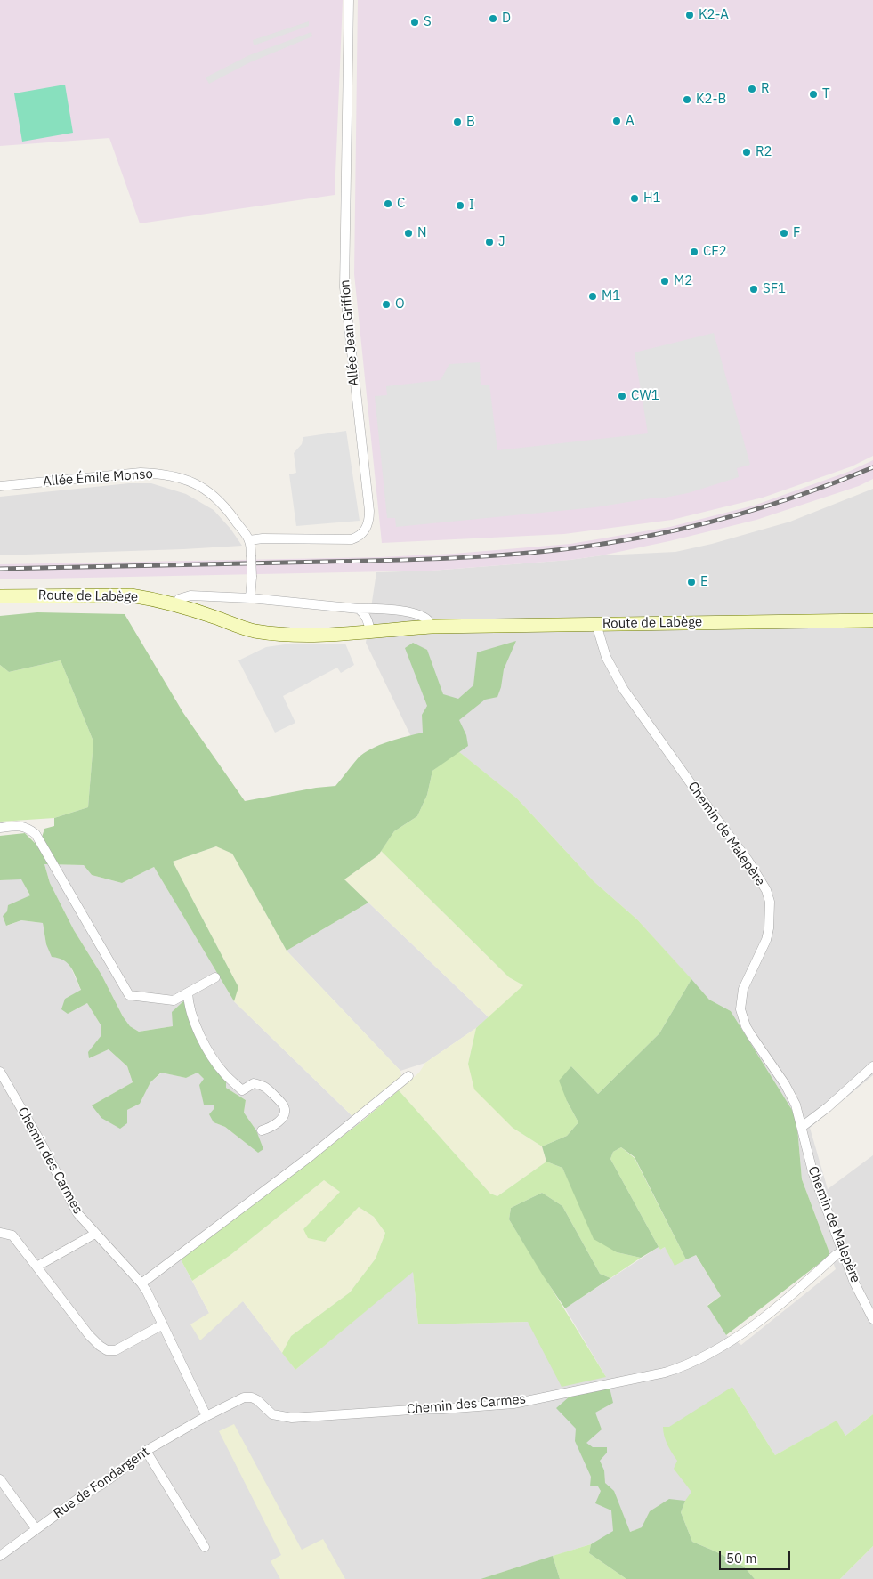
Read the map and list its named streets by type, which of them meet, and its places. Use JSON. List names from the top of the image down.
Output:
{
  "streets": {
    "main road": ["Route de Labège"],
    "street": [
      "Allée Jean Griffon",
      "Allée Émile Monso",
      "Chemin de Malepère",
      "Chemin des Carmes",
      "Rue de Fondargent"
    ]
  },
  "crossings": [
    ["Allée Jean Griffon", "Allée Émile Monso"],
    ["Route de Labège", "Chemin de Malepère"],
    ["Chemin de Malepère", "Chemin des Carmes"],
    ["Chemin des Carmes", "Rue de Fondargent"]
  ],
  "places": [
    "K2-A",
    "D",
    "S",
    "R",
    "T",
    "K2-B",
    "A",
    "B",
    "R2",
    "H1",
    "C",
    "I",
    "N",
    "F",
    "J",
    "CF2",
    "M2",
    "SF1",
    "M1",
    "O",
    "CW1",
    "E"
  ],
  "scale_bar": "50 m"
}
